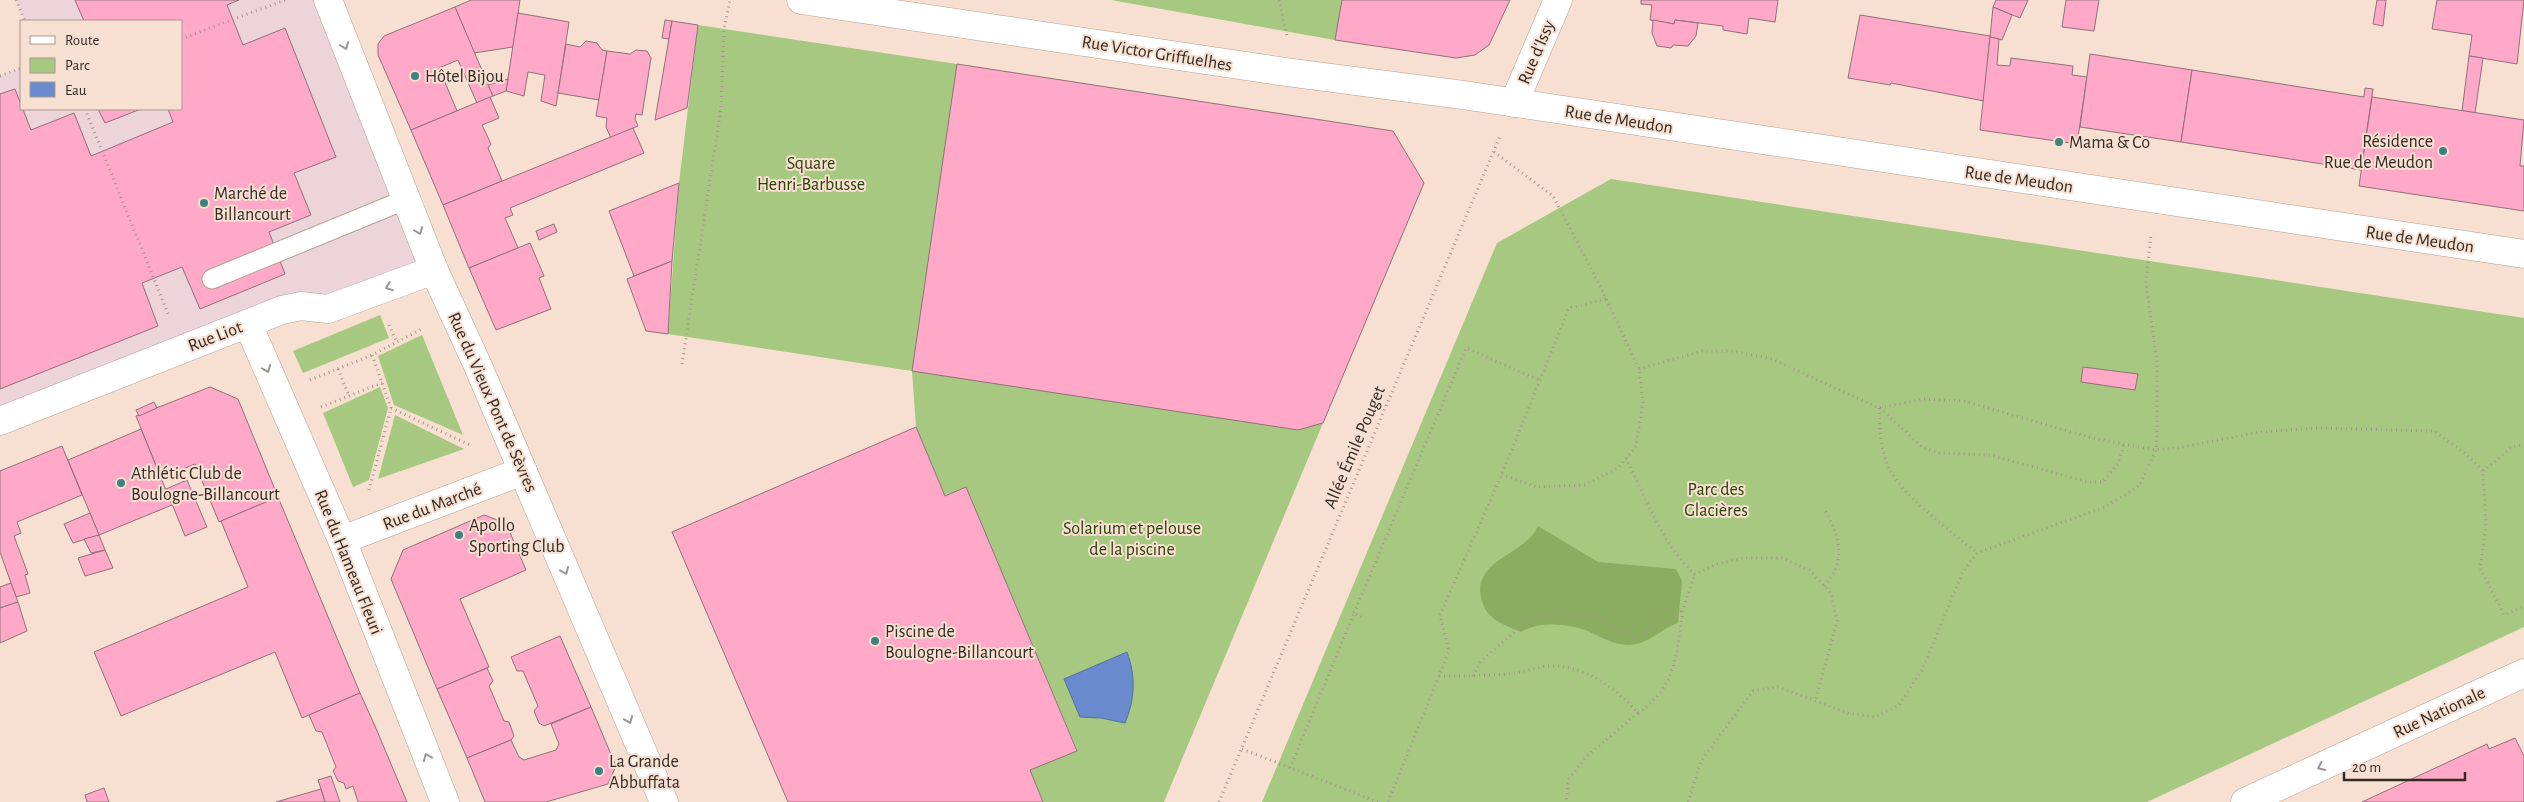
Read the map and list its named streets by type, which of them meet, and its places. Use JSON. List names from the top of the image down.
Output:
{
  "streets": {
    "street": [
      "Rue d'Issy",
      "Rue Victor Griffuelhes",
      "Rue de Meudon",
      "Rue Liot",
      "Rue du Vieux Pont de Sèvres",
      "Rue du Marché",
      "Rue du Hameau Fleuri",
      "Rue Nationale"
    ],
    "path": ["Allée Émile Pouget"]
  },
  "crossings": [
    ["Rue d'Issy", "Rue Victor Griffuelhes"],
    ["Rue d'Issy", "Rue de Meudon"],
    ["Rue d'Issy", "Allée Émile Pouget"],
    ["Rue Victor Griffuelhes", "Rue de Meudon"],
    ["Rue Victor Griffuelhes", "Allée Émile Pouget"],
    ["Rue de Meudon", "Allée Émile Pouget"],
    ["Rue Liot", "Rue du Vieux Pont de Sèvres"],
    ["Rue Liot", "Rue du Hameau Fleuri"],
    ["Rue du Vieux Pont de Sèvres", "Rue du Marché"],
    ["Rue du Marché", "Rue du Hameau Fleuri"]
  ],
  "one_way": ["Rue Liot", "Rue du Vieux Pont de Sèvres", "Rue Nationale"],
  "parks": ["Square Henri-Barbusse", "Parc des Glacières", "Solarium et pelouse de la piscine"],
  "places": [
    "Hôtel Bijou",
    "Mama & Co",
    "Résidence Rue de Meudon",
    "Marché de Billancourt",
    "Athlétic Club de Boulogne-Billancourt",
    "Apollo Sporting Club",
    "Piscine de Boulogne-Billancourt",
    "La Grande Abbuffata"
  ],
  "legend": ["Route", "Parc", "Eau"],
  "scale_bar": "20 m"
}
